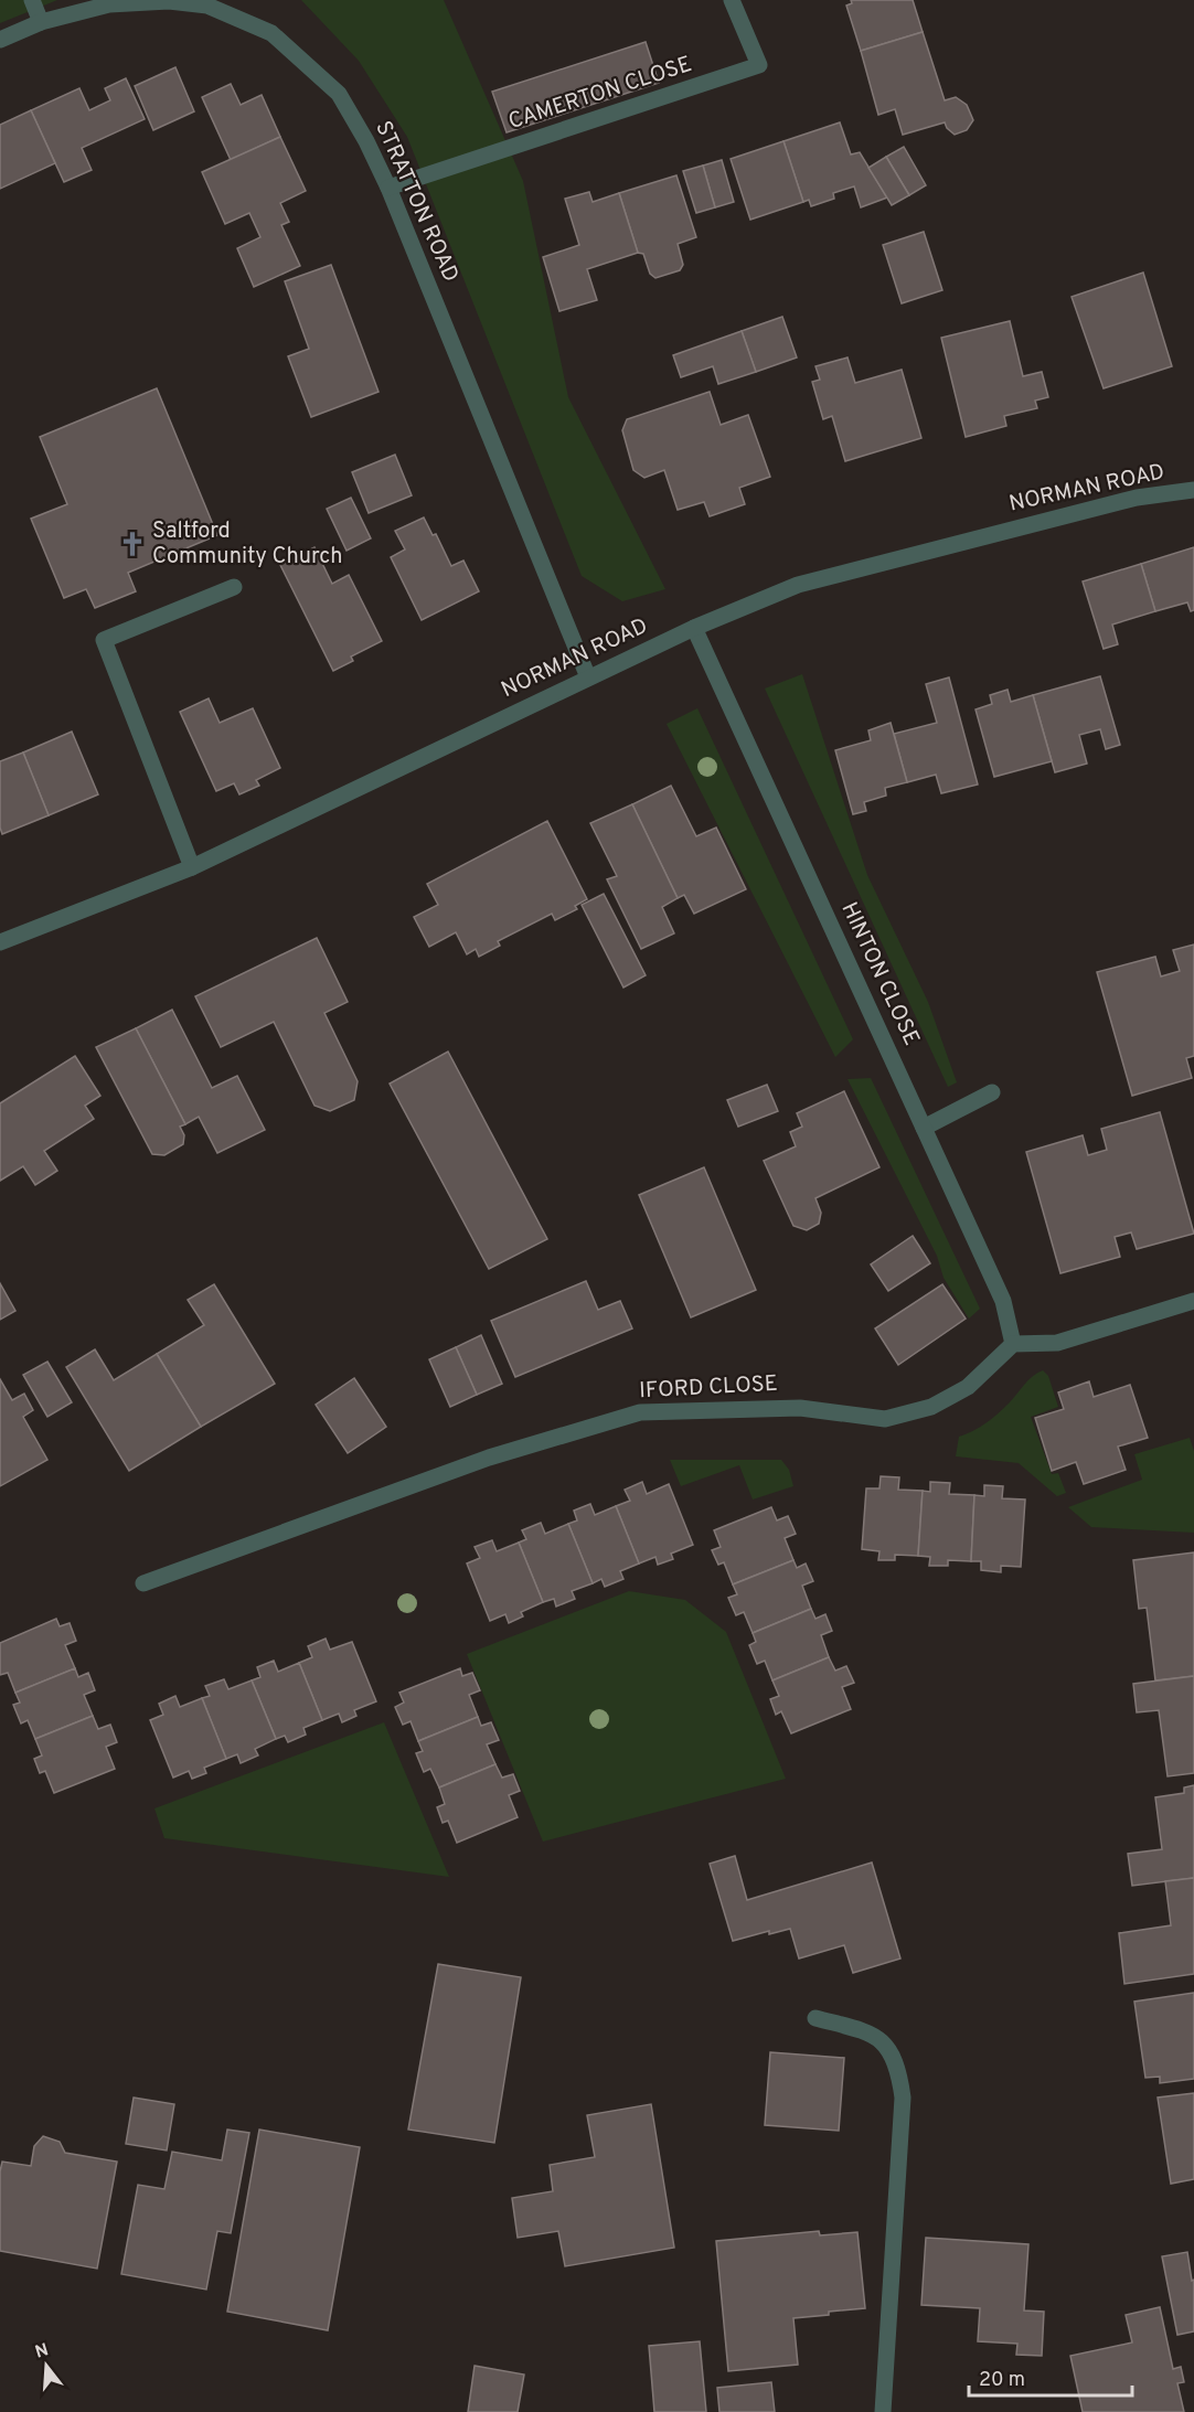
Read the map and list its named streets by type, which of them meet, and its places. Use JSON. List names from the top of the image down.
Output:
{
  "streets": {
    "street": [
      "CAMERTON CLOSE",
      "STRATTON ROAD",
      "NORMAN ROAD",
      "HINTON CLOSE",
      "IFORD CLOSE"
    ]
  },
  "crossings": [
    ["CAMERTON CLOSE", "STRATTON ROAD"],
    ["STRATTON ROAD", "NORMAN ROAD"],
    ["NORMAN ROAD", "HINTON CLOSE"],
    ["HINTON CLOSE", "IFORD CLOSE"]
  ],
  "places": {
    "church": ["Saltford Community Church"]
  },
  "scale_bar": "20 m",
  "north": "top"
}
